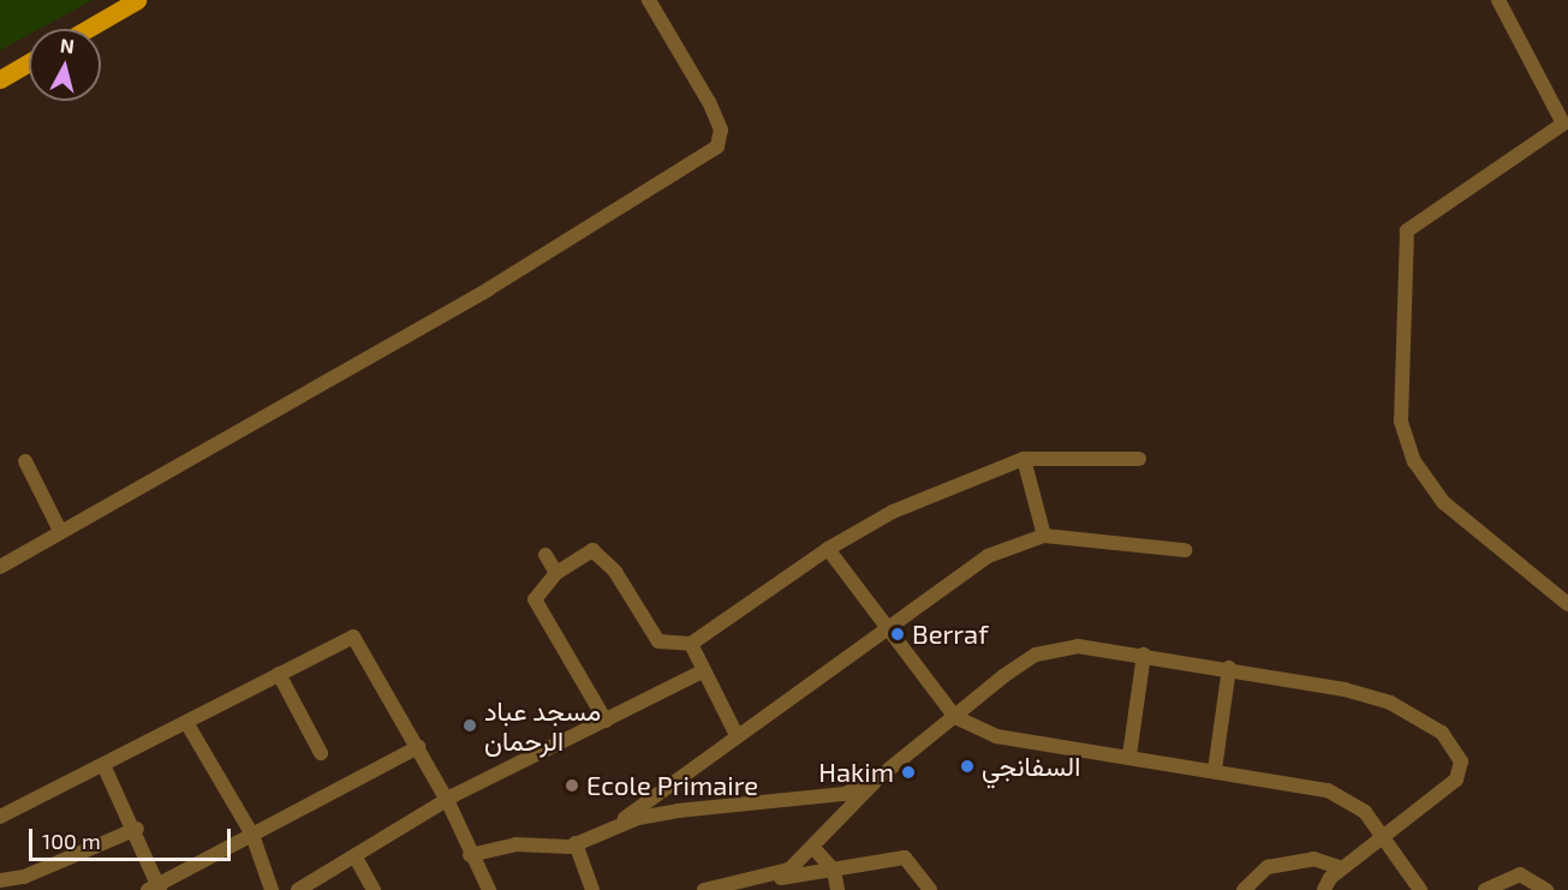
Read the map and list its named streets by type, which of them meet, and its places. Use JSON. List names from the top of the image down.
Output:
{
  "places": [
    "Berraf",
    "مسجد عباد الرحمان",
    "السفانجي",
    "Hakim",
    "Ecole Primaire"
  ],
  "scale_bar": "100 m",
  "north": "top"
}
